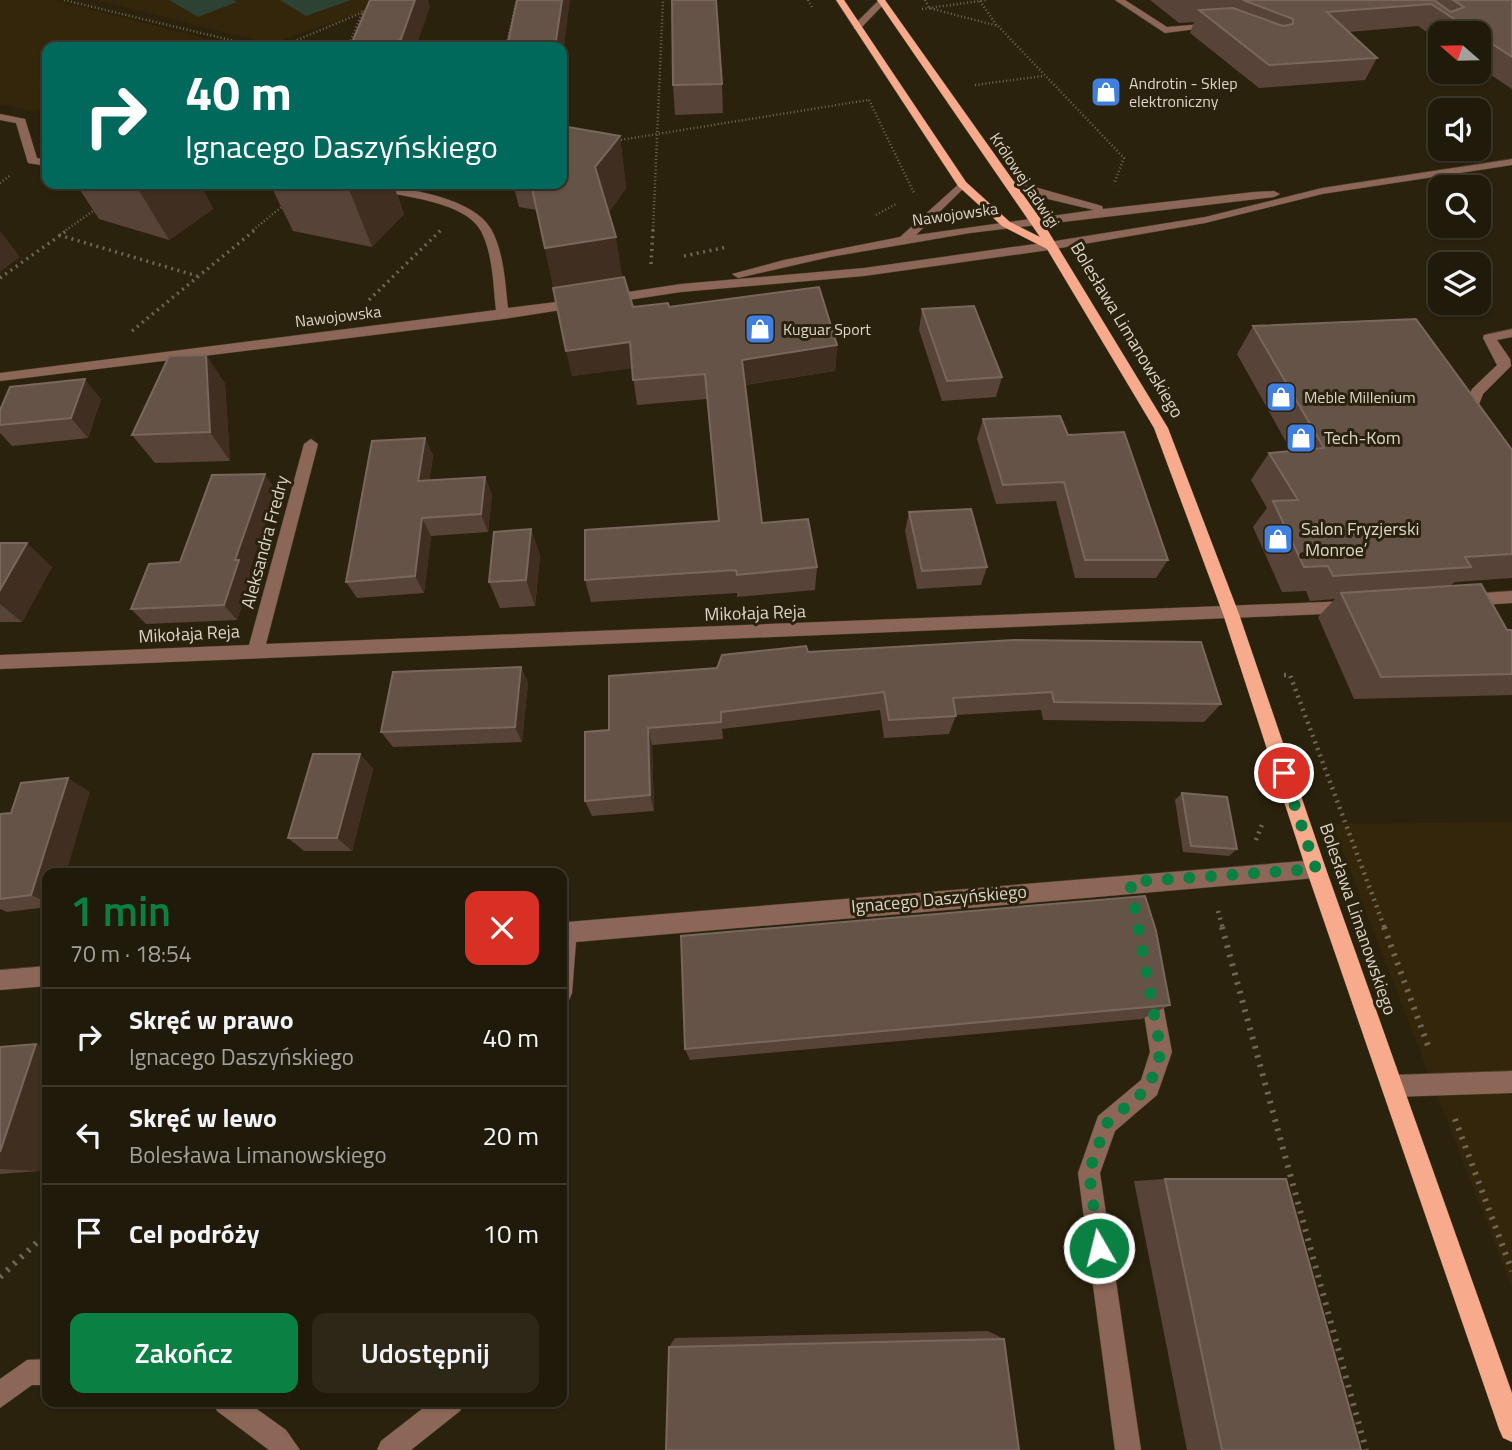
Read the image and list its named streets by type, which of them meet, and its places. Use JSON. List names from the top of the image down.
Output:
{
  "streets": {
    "main road": ["Królowej Jadwigi", "Bolesława Limanowskiego"],
    "street": [
      "Nawojowska",
      "Aleksandra Fredry",
      "Mikołaja Reja",
      "Ignacego Daszyńskiego"
    ]
  },
  "crossings": [
    ["Królowej Jadwigi", "Nawojowska"],
    ["Królowej Jadwigi", "Bolesława Limanowskiego"],
    ["Nawojowska", "Bolesława Limanowskiego"],
    ["Bolesława Limanowskiego", "Mikołaja Reja"],
    ["Bolesława Limanowskiego", "Ignacego Daszyńskiego"],
    ["Aleksandra Fredry", "Mikołaja Reja"]
  ],
  "places": {
    "shop": [
      "Androtin - Sklep elektroniczny",
      "Kuguar Sport",
      "Meble Millenium",
      "Tech-Kom",
      "Salon Fryzjerski ‚Monroe’"
    ]
  },
  "north": "left",
  "page": {
    "turn": ["40 m", "Ignacego Daszyńskiego"],
    "heading": ["1 min", "70 m · 18:54"],
    "list": [
      {
        "name": "Skręć w prawo",
        "note": "Ignacego Daszyńskiego",
        "value": "40 m"
      },
      {
        "name": "Skręć w lewo",
        "note": "Bolesława Limanowskiego",
        "value": "20 m"
      },
      {
        "name": "Cel podróży",
        "value": "10 m"
      }
    ],
    "buttons": ["Zakończ", "Udostępnij"]
  }
}
